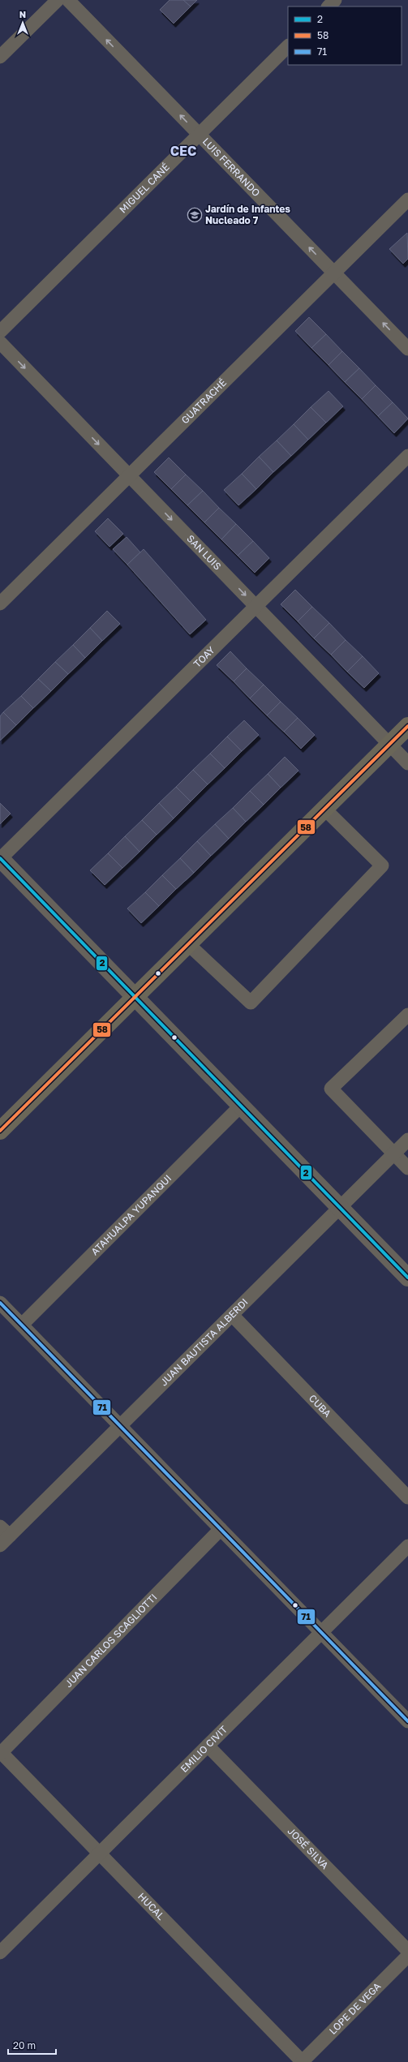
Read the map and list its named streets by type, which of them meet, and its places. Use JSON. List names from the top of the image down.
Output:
{
  "streets": {
    "street": [
      "LUIS FERRANDO",
      "MIGUEL CANÉ",
      "GUATRACHÉ",
      "SAN LUIS",
      "TOAY",
      "ATAHUALPA YUPANQUI",
      "JUAN BAUTISTA ALBERDI",
      "CUBA",
      "JUAN CARLOS SCAGLIOTTI",
      "EMILIO CIVIT",
      "JOSÉ SILVA",
      "HUCAL",
      "LOPE DE VEGA"
    ]
  },
  "crossings": [
    ["LUIS FERRANDO", "MIGUEL CANÉ"],
    ["LUIS FERRANDO", "GUATRACHÉ"],
    ["GUATRACHÉ", "SAN LUIS"],
    ["SAN LUIS", "TOAY"],
    ["JUAN BAUTISTA ALBERDI", "CUBA"],
    ["JUAN CARLOS SCAGLIOTTI", "HUCAL"],
    ["EMILIO CIVIT", "JOSÉ SILVA"],
    ["EMILIO CIVIT", "HUCAL"],
    ["HUCAL", "LOPE DE VEGA"]
  ],
  "one_way": ["LUIS FERRANDO", "SAN LUIS"],
  "districts": ["CEC"],
  "places": {
    "school or university": ["Jardín de Infantes Nucleado 7"]
  },
  "lines": ["transit line 58", "transit line 2", "transit line 71"],
  "legend": ["2", "58", "71"],
  "scale_bar": "20 m",
  "north": "top"
}
